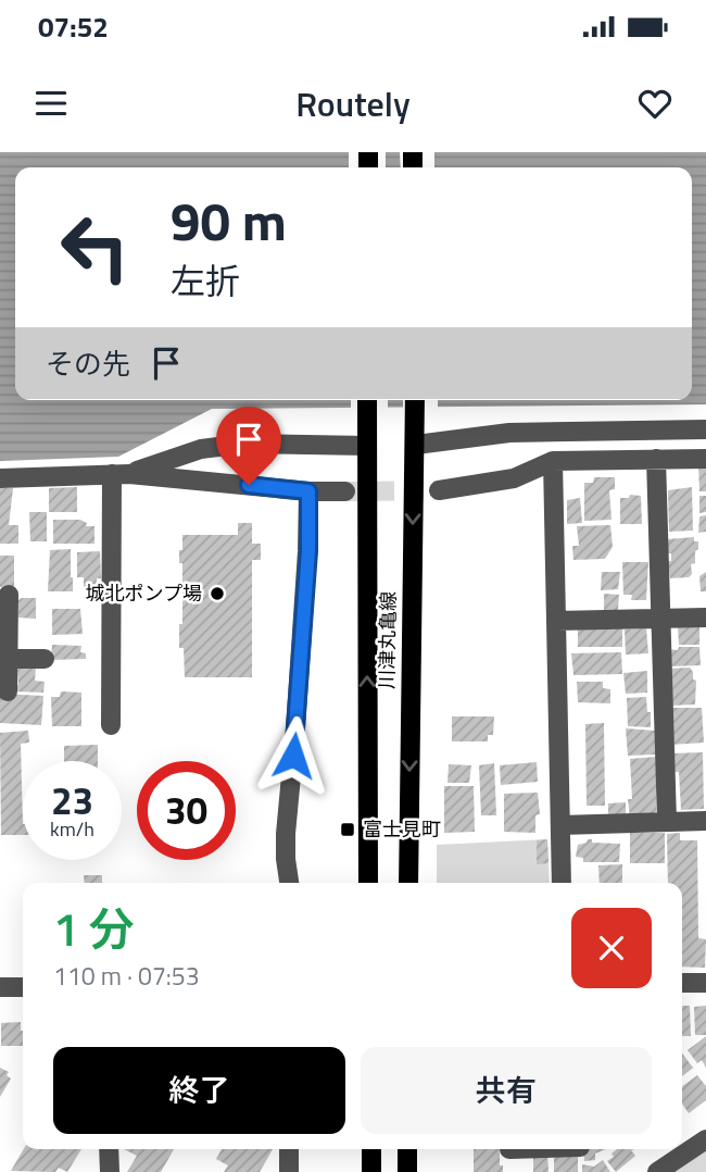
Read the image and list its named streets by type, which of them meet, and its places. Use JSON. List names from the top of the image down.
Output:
{
  "streets": {
    "main road": ["川津丸亀線"]
  },
  "places": {
    "other": ["城北ポンプ場"],
    "transit": ["富士見町"]
  },
  "page": {
    "status": "07:52",
    "header": "Routely",
    "turn": ["90 m", "左折"],
    "then": "その先",
    "speed": "23 km/h",
    "limit": "30",
    "heading": ["1 分", "110 m · 07:53"],
    "buttons": ["終了", "共有"]
  }
}
